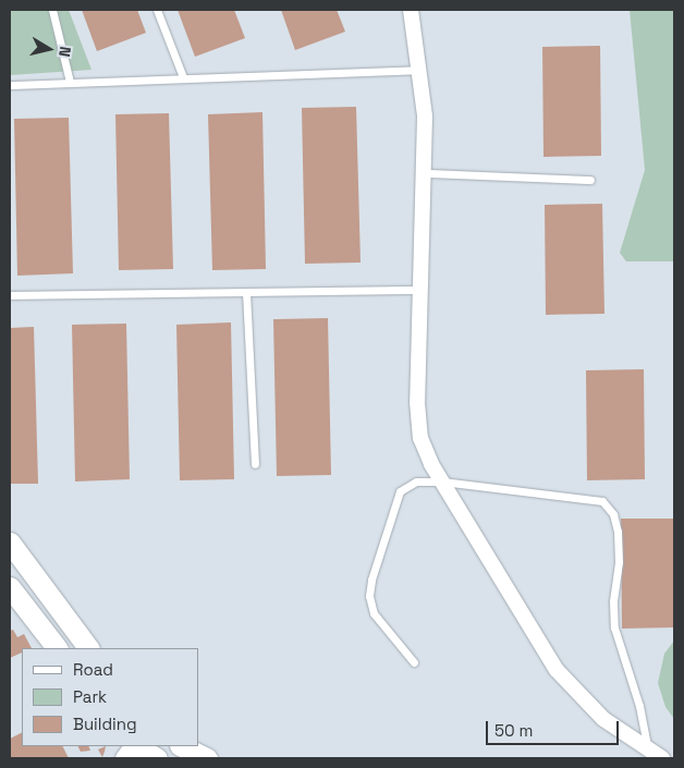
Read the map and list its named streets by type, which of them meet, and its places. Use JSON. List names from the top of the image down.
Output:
{
  "legend": ["Road", "Park", "Building"],
  "scale_bar": "50 m",
  "north": "right"
}
